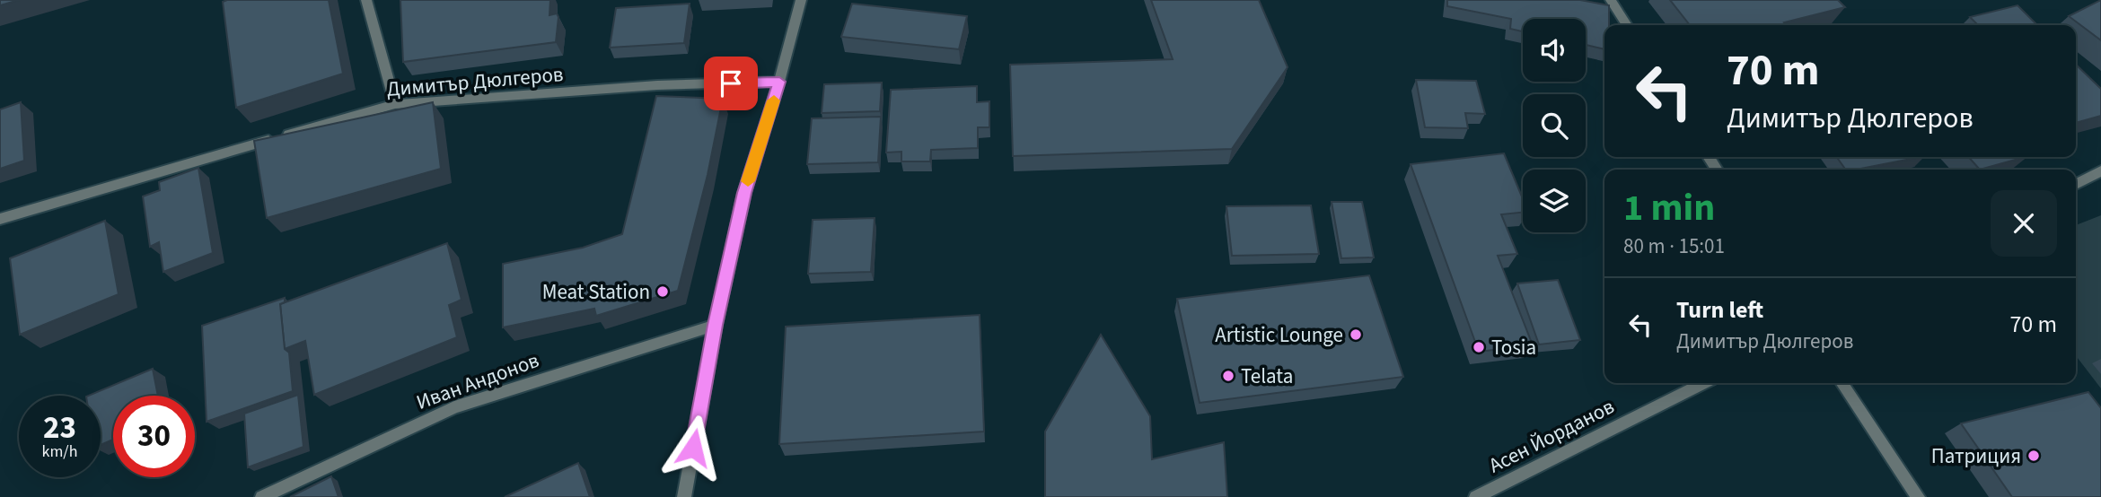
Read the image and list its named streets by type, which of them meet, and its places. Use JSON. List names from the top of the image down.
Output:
{
  "streets": {
    "street": ["Димитър Дюлгеров", "Иван Андонов", "Асен Йорданов"]
  },
  "places": [
    "Meat Station",
    "Artistic Lounge",
    "Tosia",
    "Telata",
    "Патриция"
  ],
  "page": {
    "turn": ["70 m", "Димитър Дюлгеров"],
    "heading": ["1 min", "80 m · 15:01"],
    "list": [
      {
        "name": "Turn left",
        "note": "Димитър Дюлгеров",
        "value": "70 m"
      }
    ],
    "speed": "23 km/h",
    "limit": "30"
  }
}
